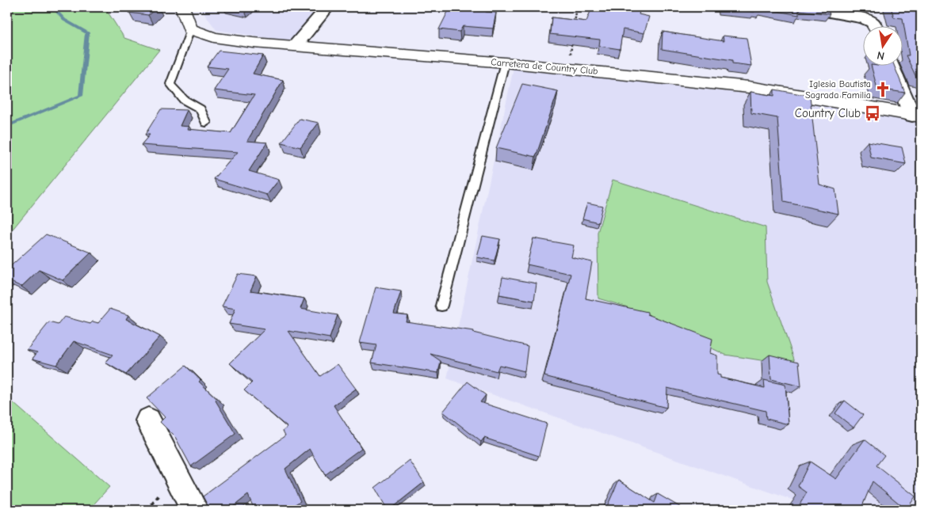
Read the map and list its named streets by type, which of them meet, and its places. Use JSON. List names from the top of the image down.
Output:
{
  "streets": {
    "street": ["Carretera de Country Club"]
  },
  "places": {
    "church": ["Iglesia Bautista Sagrada Familia"],
    "bus stop": ["Country Club"]
  },
  "north": "bottom"
}
